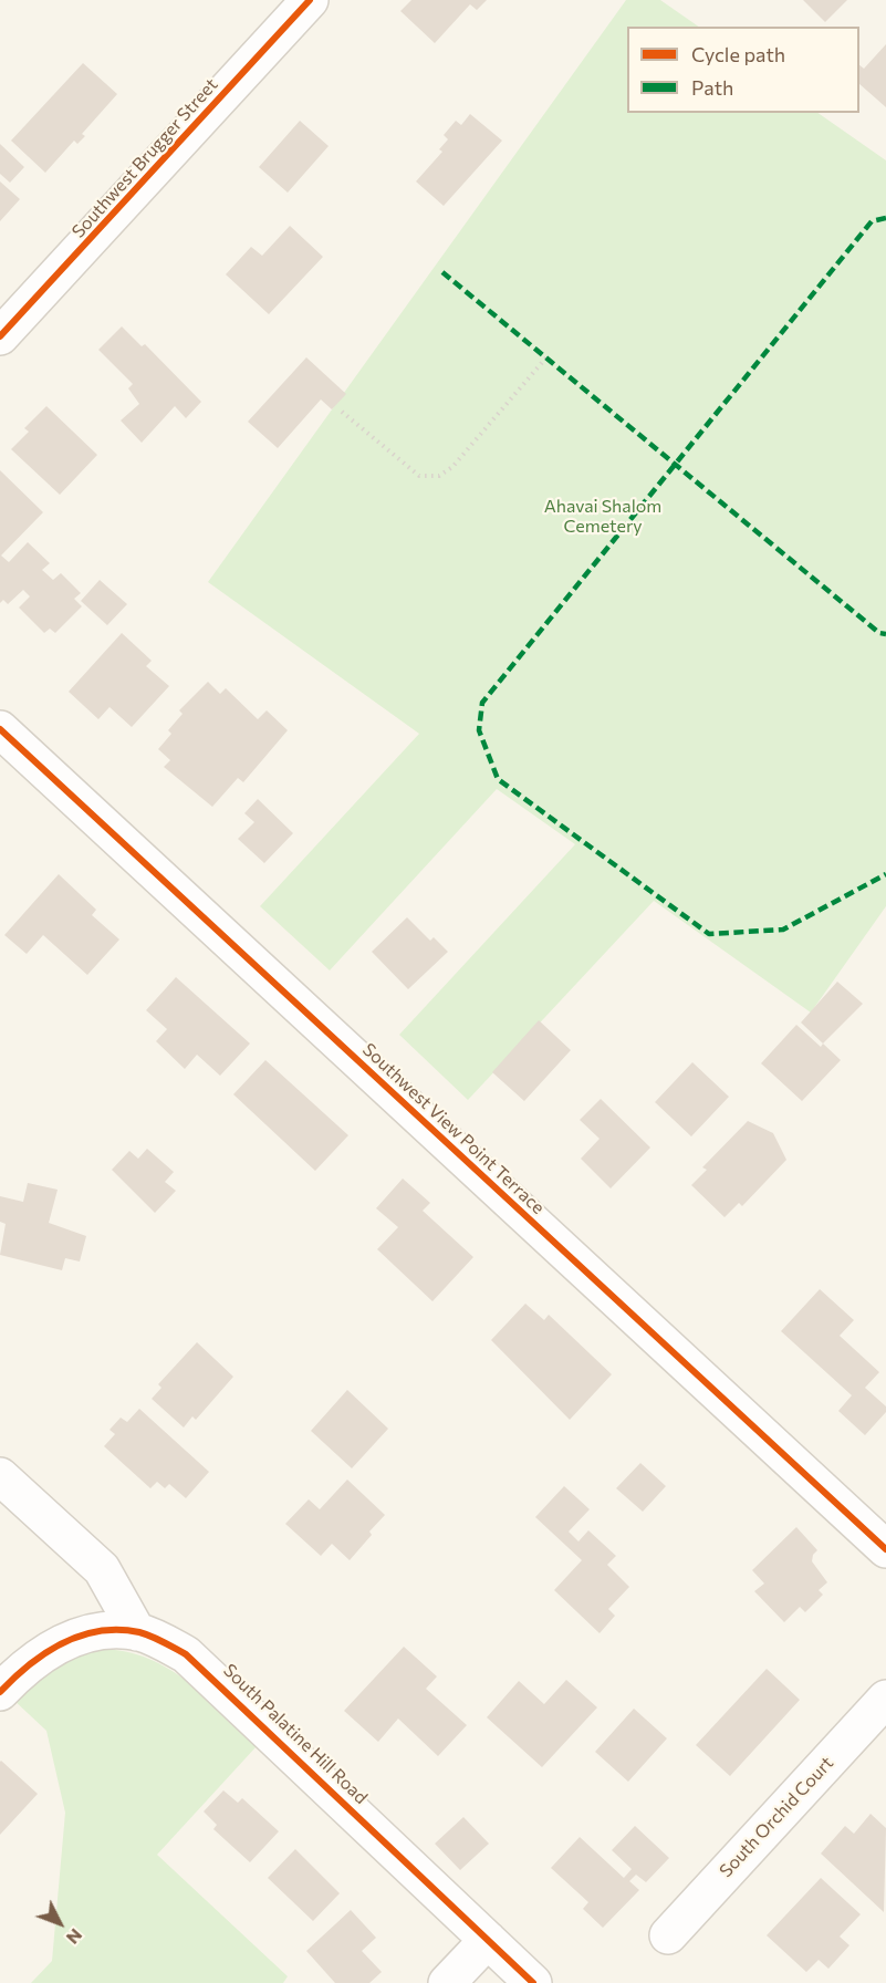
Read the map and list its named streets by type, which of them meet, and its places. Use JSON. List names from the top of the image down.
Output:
{
  "streets": {
    "street": [
      "Southwest Brugger Street",
      "Southwest View Point Terrace",
      "South Palatine Hill Road",
      "South Orchid Court"
    ]
  },
  "parks": ["Ahavai Shalom Cemetery"],
  "legend": ["Cycle path", "Path"],
  "north": "bottom right"
}
